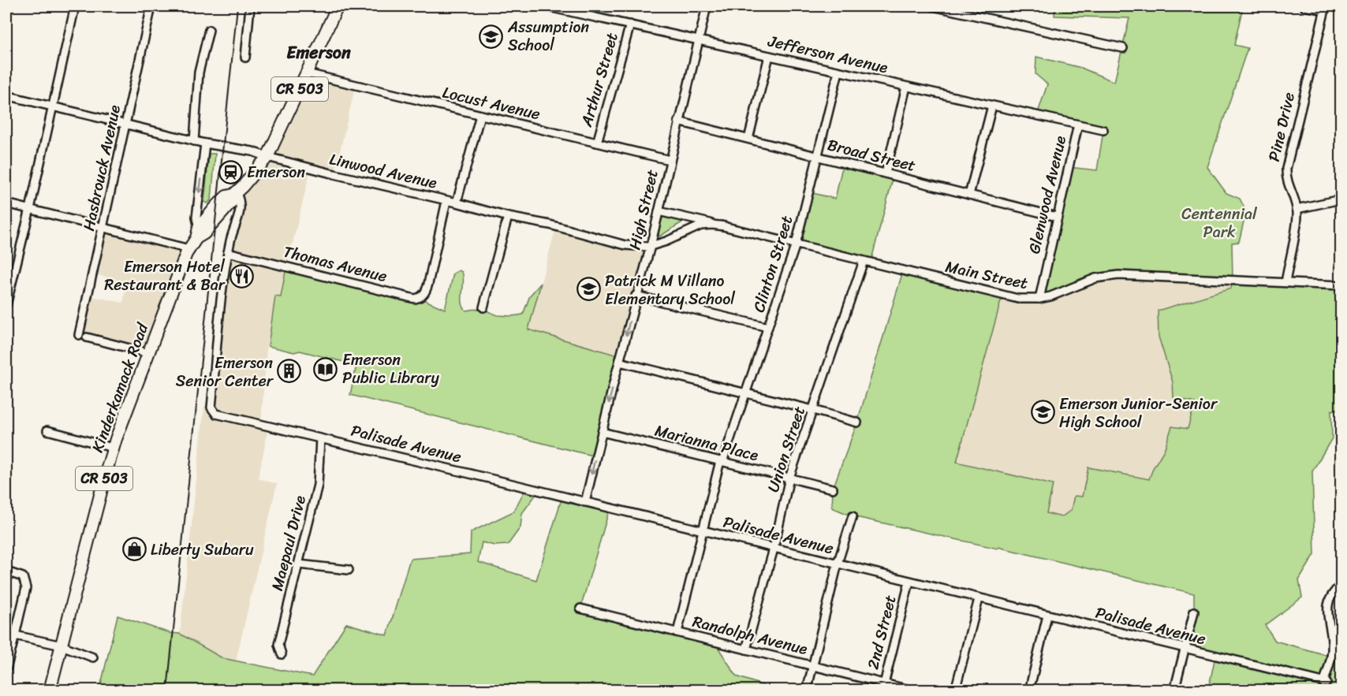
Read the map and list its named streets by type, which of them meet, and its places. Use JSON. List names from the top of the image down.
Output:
{
  "streets": {
    "main road": ["CR 503", "Kinderkamack Road"],
    "street": [
      "Jefferson Avenue",
      "Arthur Street",
      "Locust Avenue",
      "Pine Drive",
      "Broad Street",
      "Hasbrouck Avenue",
      "Linwood Avenue",
      "Glenwood Avenue",
      "High Street",
      "Thomas Avenue",
      "Clinton Street",
      "Main Street",
      "Marianna Place",
      "Palisade Avenue",
      "Union Street",
      "Maepaul Drive",
      "2nd Street",
      "Randolph Avenue"
    ]
  },
  "crossings": [
    ["Jefferson Avenue", "Arthur Street"],
    ["Jefferson Avenue", "Glenwood Avenue"],
    ["Jefferson Avenue", "High Street"],
    ["Jefferson Avenue", "Clinton Street"],
    ["Arthur Street", "Locust Avenue"],
    ["Locust Avenue", "High Street"],
    ["Locust Avenue", "Kinderkamack Road"],
    ["Pine Drive", "Main Street"],
    ["Broad Street", "Glenwood Avenue"],
    ["Broad Street", "High Street"],
    ["Broad Street", "Clinton Street"],
    ["Hasbrouck Avenue", "Linwood Avenue"],
    ["Hasbrouck Avenue", "Kinderkamack Road"],
    ["Linwood Avenue", "High Street"],
    ["Linwood Avenue", "Thomas Avenue"],
    ["Linwood Avenue", "Main Street"],
    ["Linwood Avenue", "Kinderkamack Road"],
    ["Glenwood Avenue", "Main Street"],
    ["High Street", "Main Street"],
    ["High Street", "Marianna Place"],
    ["High Street", "Palisade Avenue"],
    ["Thomas Avenue", "Palisade Avenue"],
    ["Clinton Street", "Main Street"],
    ["Clinton Street", "Marianna Place"],
    ["Clinton Street", "Palisade Avenue"],
    ["Clinton Street", "Randolph Avenue"],
    ["Main Street", "Union Street"],
    ["Marianna Place", "Union Street"],
    ["Palisade Avenue", "Union Street"],
    ["Palisade Avenue", "Maepaul Drive"],
    ["Palisade Avenue", "2nd Street"],
    ["Union Street", "Randolph Avenue"],
    ["2nd Street", "Randolph Avenue"]
  ],
  "one_way": ["High Street"],
  "districts": ["Emerson"],
  "parks": ["Centennial Park"],
  "places": {
    "school or university": ["Assumption School", "Patrick M Villano Elementary School", "Emerson Junior-Senior High School"],
    "station": ["Emerson"],
    "restaurant": ["Emerson Hotel Restaurant & Bar"],
    "library": ["Emerson Public Library"],
    "building": ["Emerson Senior Center"],
    "shop": ["Liberty Subaru"]
  }
}
